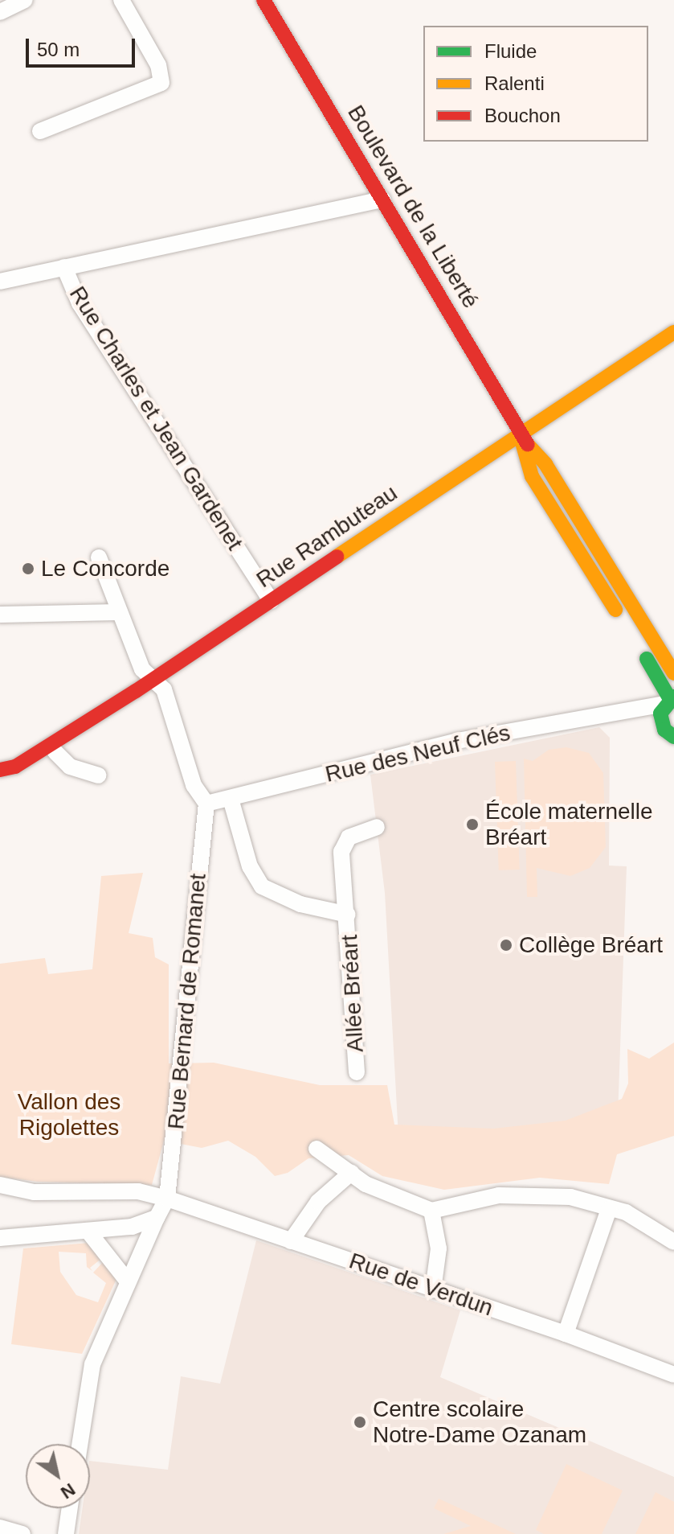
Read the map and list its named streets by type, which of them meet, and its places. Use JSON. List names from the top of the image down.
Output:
{
  "streets": {
    "main road": ["Boulevard de la Liberté", "Rue Rambuteau"],
    "street": [
      "Rue Charles et Jean Gardenet",
      "Rue des Neuf Clés",
      "Allée Bréart",
      "Rue Bernard de Romanet",
      "Rue de Verdun"
    ]
  },
  "crossings": [
    ["Boulevard de la Liberté", "Rue Rambuteau"],
    ["Rue Charles et Jean Gardenet", "Rue Rambuteau"],
    ["Rue des Neuf Clés", "Allée Bréart"],
    ["Rue des Neuf Clés", "Rue Bernard de Romanet"],
    ["Rue Bernard de Romanet", "Rue de Verdun"]
  ],
  "parks": ["Vallon des Rigolettes"],
  "places": [
    "Le Concorde",
    "École maternelle Bréart",
    "Collège Bréart",
    "Centre scolaire Notre-Dame Ozanam"
  ],
  "legend": ["Fluide", "Ralenti", "Bouchon"],
  "scale_bar": "50 m",
  "north": "bottom right"
}
